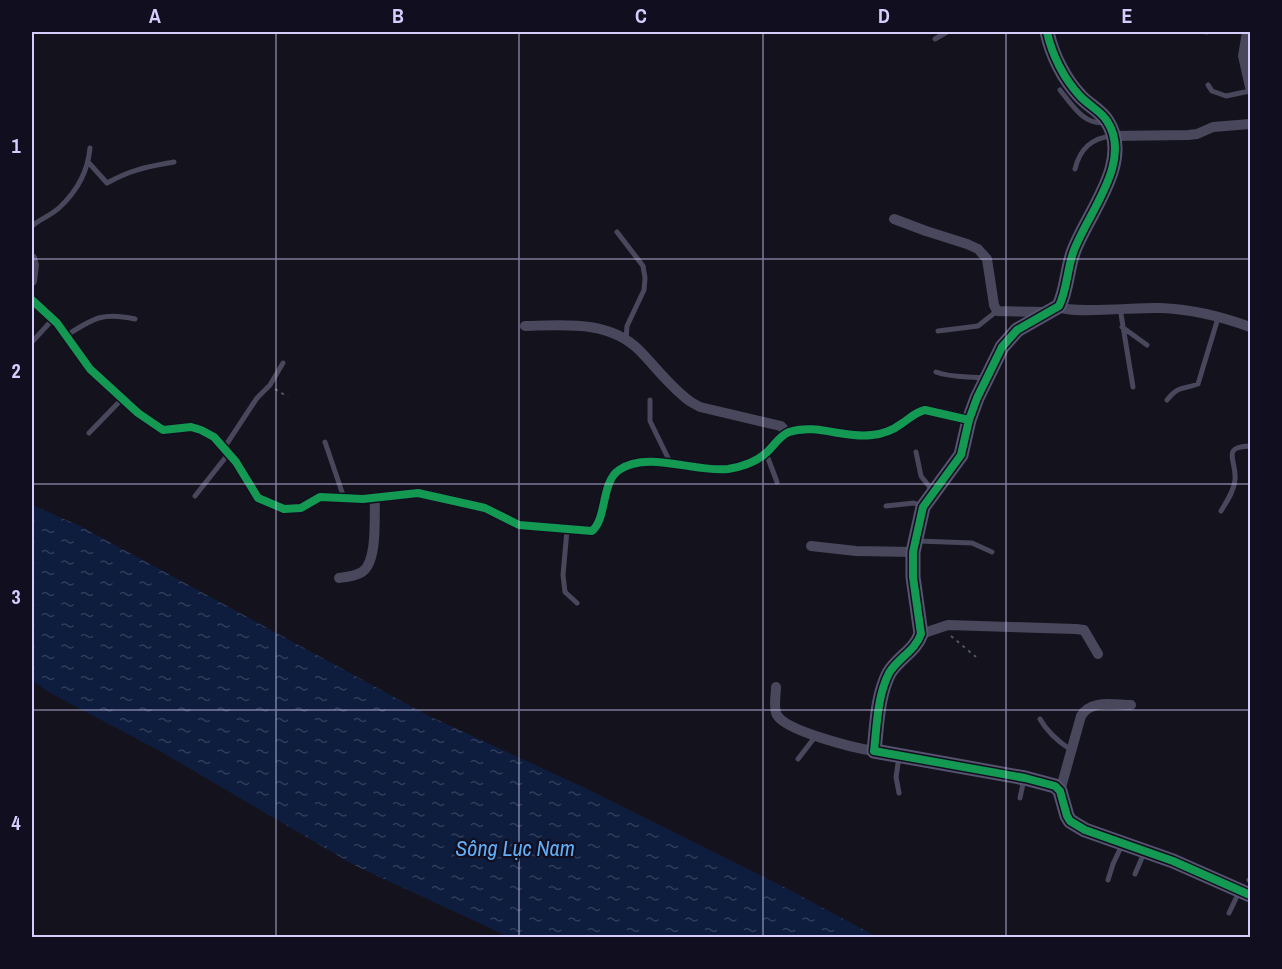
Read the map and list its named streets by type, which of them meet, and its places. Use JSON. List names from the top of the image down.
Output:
{
  "water": ["Sông Lục Nam"],
  "grid": {
    "columns": [
      "A",
      "B",
      "C",
      "D",
      "E"
    ],
    "rows": [
      "1",
      "2",
      "3",
      "4"
    ]
  }
}
